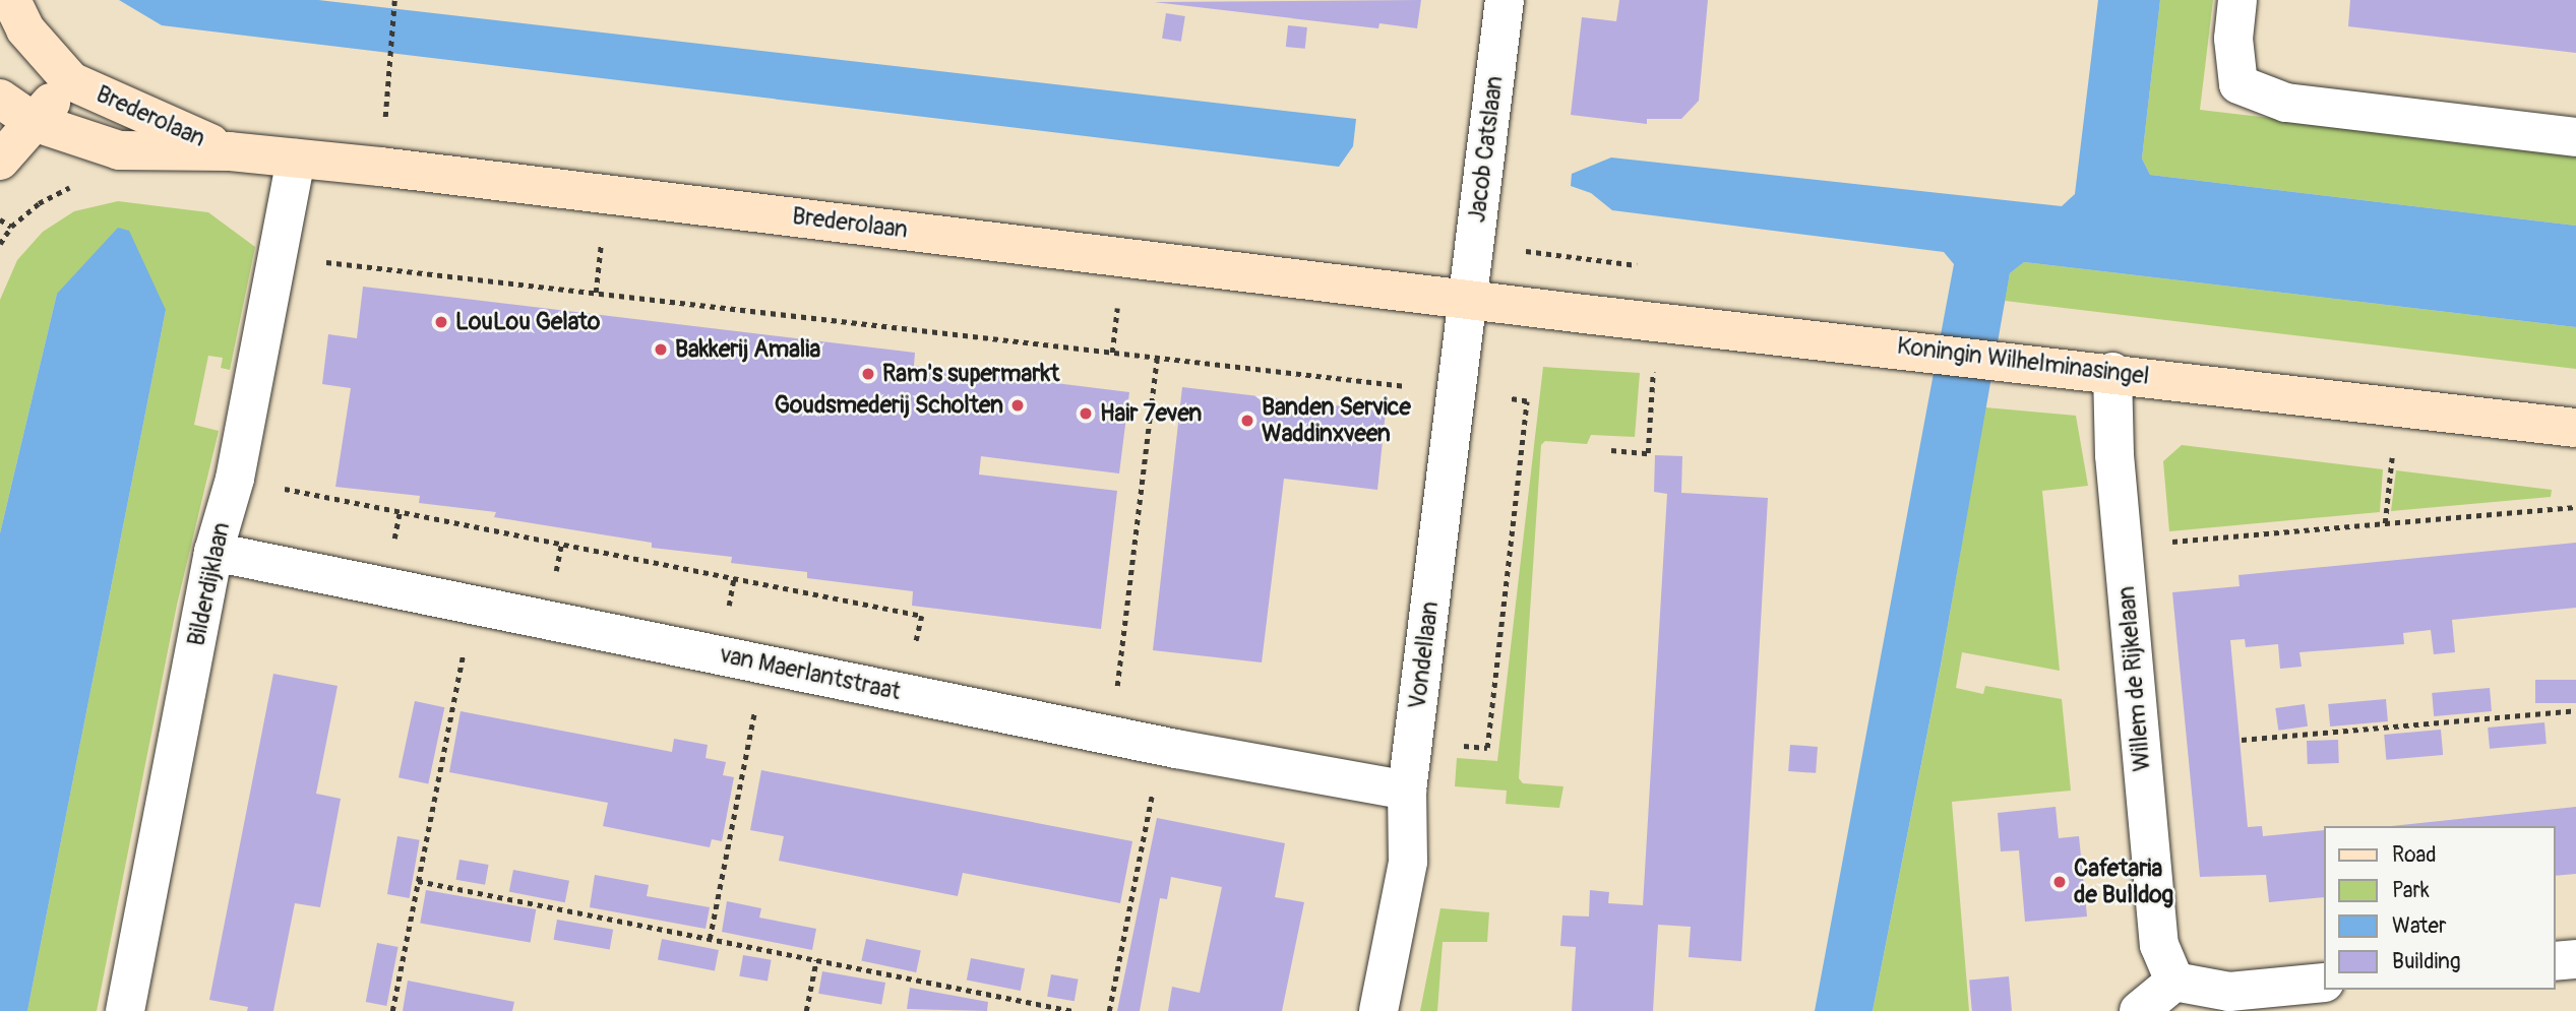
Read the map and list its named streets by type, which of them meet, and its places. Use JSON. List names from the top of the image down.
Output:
{
  "streets": {
    "street": [
      "Brederolaan",
      "Jacob Catslaan",
      "Koningin Wilhelminasingel",
      "Bilderdijklaan",
      "Vondellaan",
      "van Maerlantstraat",
      "Willem de Rijkelaan"
    ]
  },
  "crossings": [
    ["Brederolaan", "Jacob Catslaan"],
    ["Brederolaan", "Koningin Wilhelminasingel"],
    ["Brederolaan", "Bilderdijklaan"],
    ["Brederolaan", "Vondellaan"],
    ["Jacob Catslaan", "Koningin Wilhelminasingel"],
    ["Jacob Catslaan", "Vondellaan"],
    ["Koningin Wilhelminasingel", "Vondellaan"],
    ["Koningin Wilhelminasingel", "Willem de Rijkelaan"],
    ["Bilderdijklaan", "van Maerlantstraat"],
    ["Vondellaan", "van Maerlantstraat"]
  ],
  "places": [
    "LouLou Gelato",
    "Bakkerij Amalia",
    "Ram's supermarkt",
    "Goudsmederij Scholten",
    "Hair 7even",
    "Banden Service Waddinxveen",
    "Cafetaria de Bulldog"
  ],
  "legend": [
    "Road",
    "Park",
    "Water",
    "Building"
  ]
}
